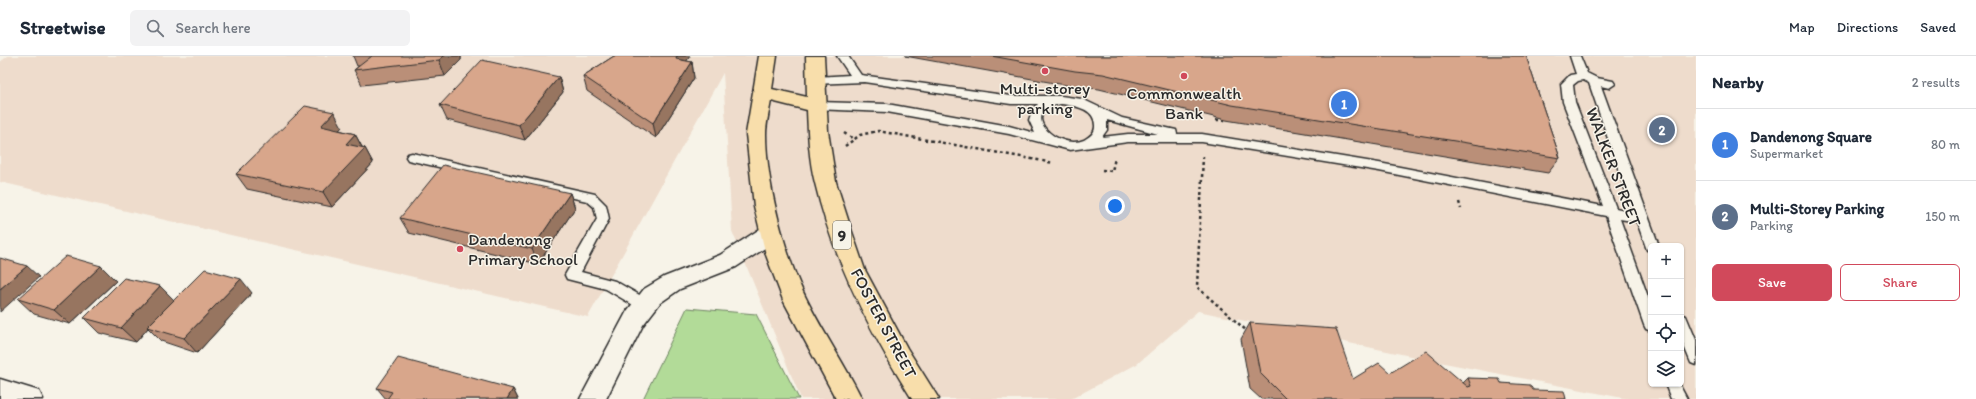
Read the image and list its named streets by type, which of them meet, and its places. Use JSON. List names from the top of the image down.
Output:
{
  "streets": {
    "highway": ["9", "FOSTER STREET"],
    "lane": ["WALKER STREET"]
  },
  "places": ["Multi-storey parking", "Commonwealth Bank", "Dandenong Primary School"],
  "page": {
    "header": "Streetwise",
    "search": "Search here",
    "nav": ["Map", "Directions", "Saved"],
    "heading": ["Nearby", "2 results"],
    "pins": ["1", "2"],
    "list": [
      {
        "mark": "1",
        "name": "Dandenong Square",
        "note": "Supermarket",
        "value": "80 m"
      },
      {
        "mark": "2",
        "name": "Multi-Storey Parking",
        "note": "Parking",
        "value": "150 m"
      }
    ],
    "map_buttons": ["+", "−"],
    "buttons": ["Save", "Share"]
  }
}
